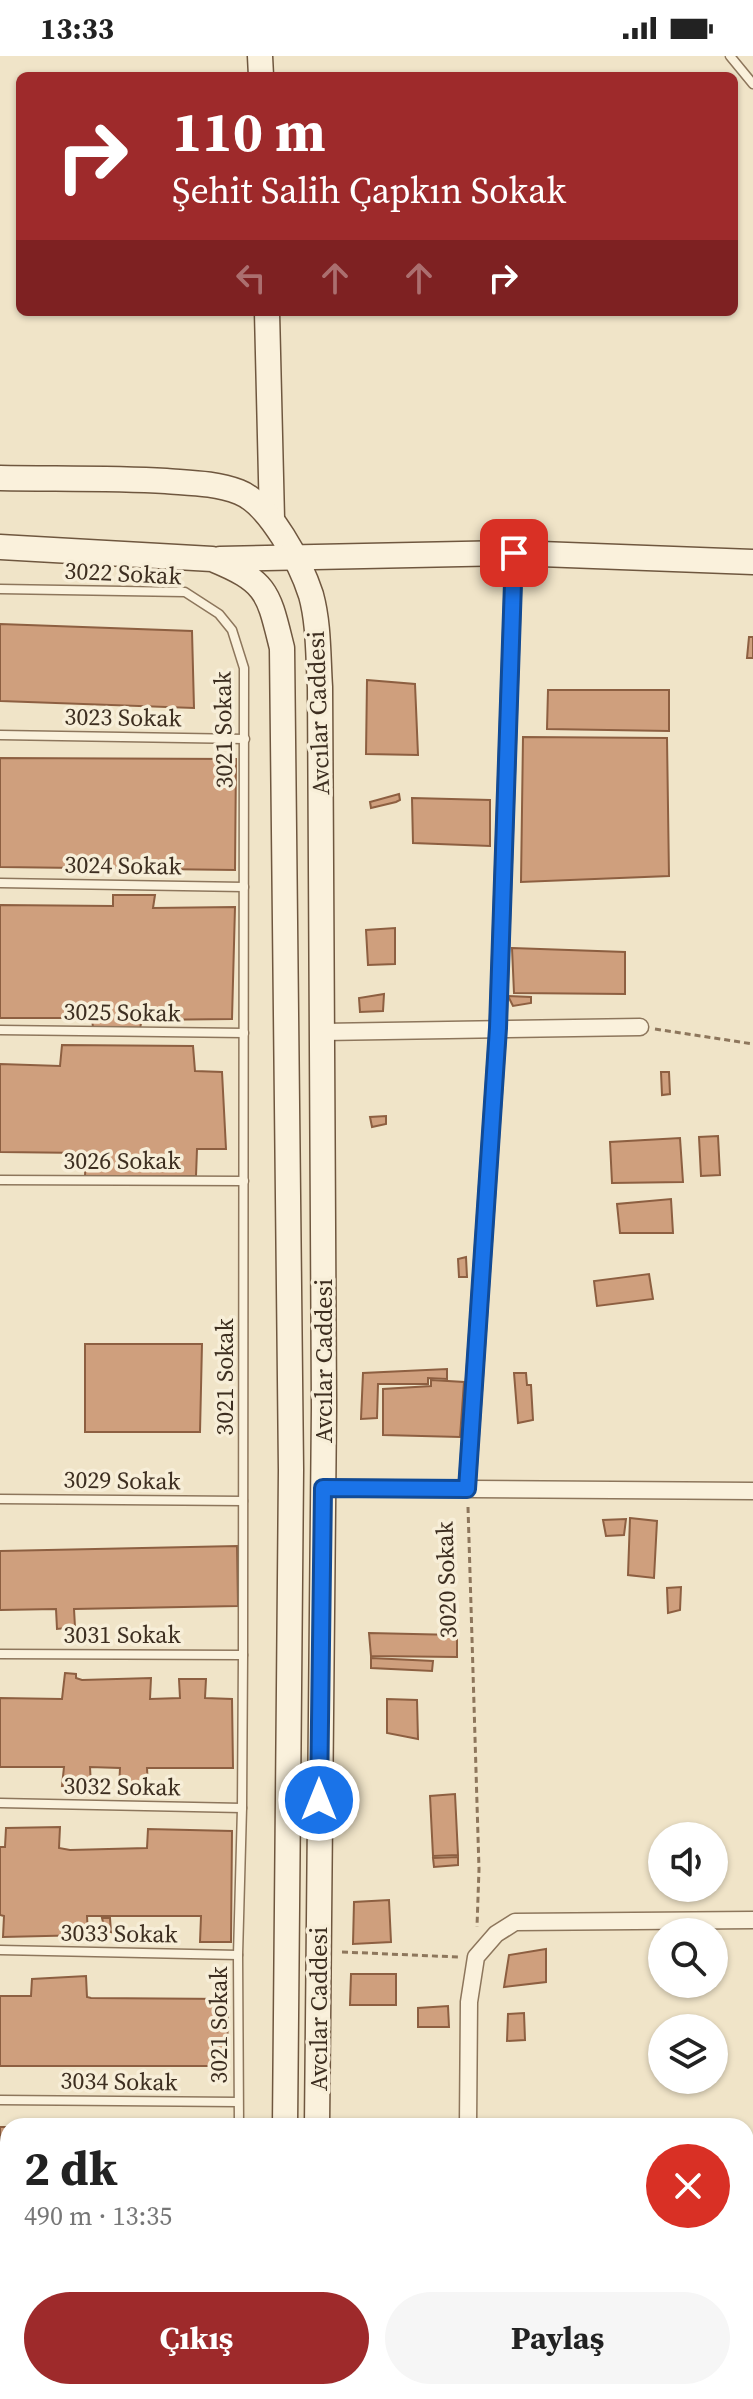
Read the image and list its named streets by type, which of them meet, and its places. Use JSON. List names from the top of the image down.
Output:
{
  "streets": {
    "main road": ["Avcılar Caddesi"],
    "street": ["3020 Sokak"],
    "lane": [
      "3022 Sokak",
      "3023 Sokak",
      "3021 Sokak",
      "3024 Sokak",
      "3025 Sokak",
      "3026 Sokak",
      "3029 Sokak",
      "3031 Sokak",
      "3032 Sokak",
      "3033 Sokak",
      "3034 Sokak"
    ]
  },
  "crossings": [
    ["3022 Sokak", "3021 Sokak"],
    ["3023 Sokak", "3021 Sokak"],
    ["3021 Sokak", "3024 Sokak"],
    ["3021 Sokak", "3025 Sokak"],
    ["3021 Sokak", "3026 Sokak"],
    ["3021 Sokak", "3029 Sokak"],
    ["3021 Sokak", "3031 Sokak"],
    ["3021 Sokak", "3032 Sokak"],
    ["3021 Sokak", "3033 Sokak"],
    ["3021 Sokak", "3034 Sokak"]
  ],
  "page": {
    "status": "13:33",
    "turn": ["110 m", "Şehit Salih Çapkın Sokak"],
    "heading": ["2 dk", "490 m · 13:35"],
    "buttons": ["Çıkış", "Paylaş"]
  }
}
